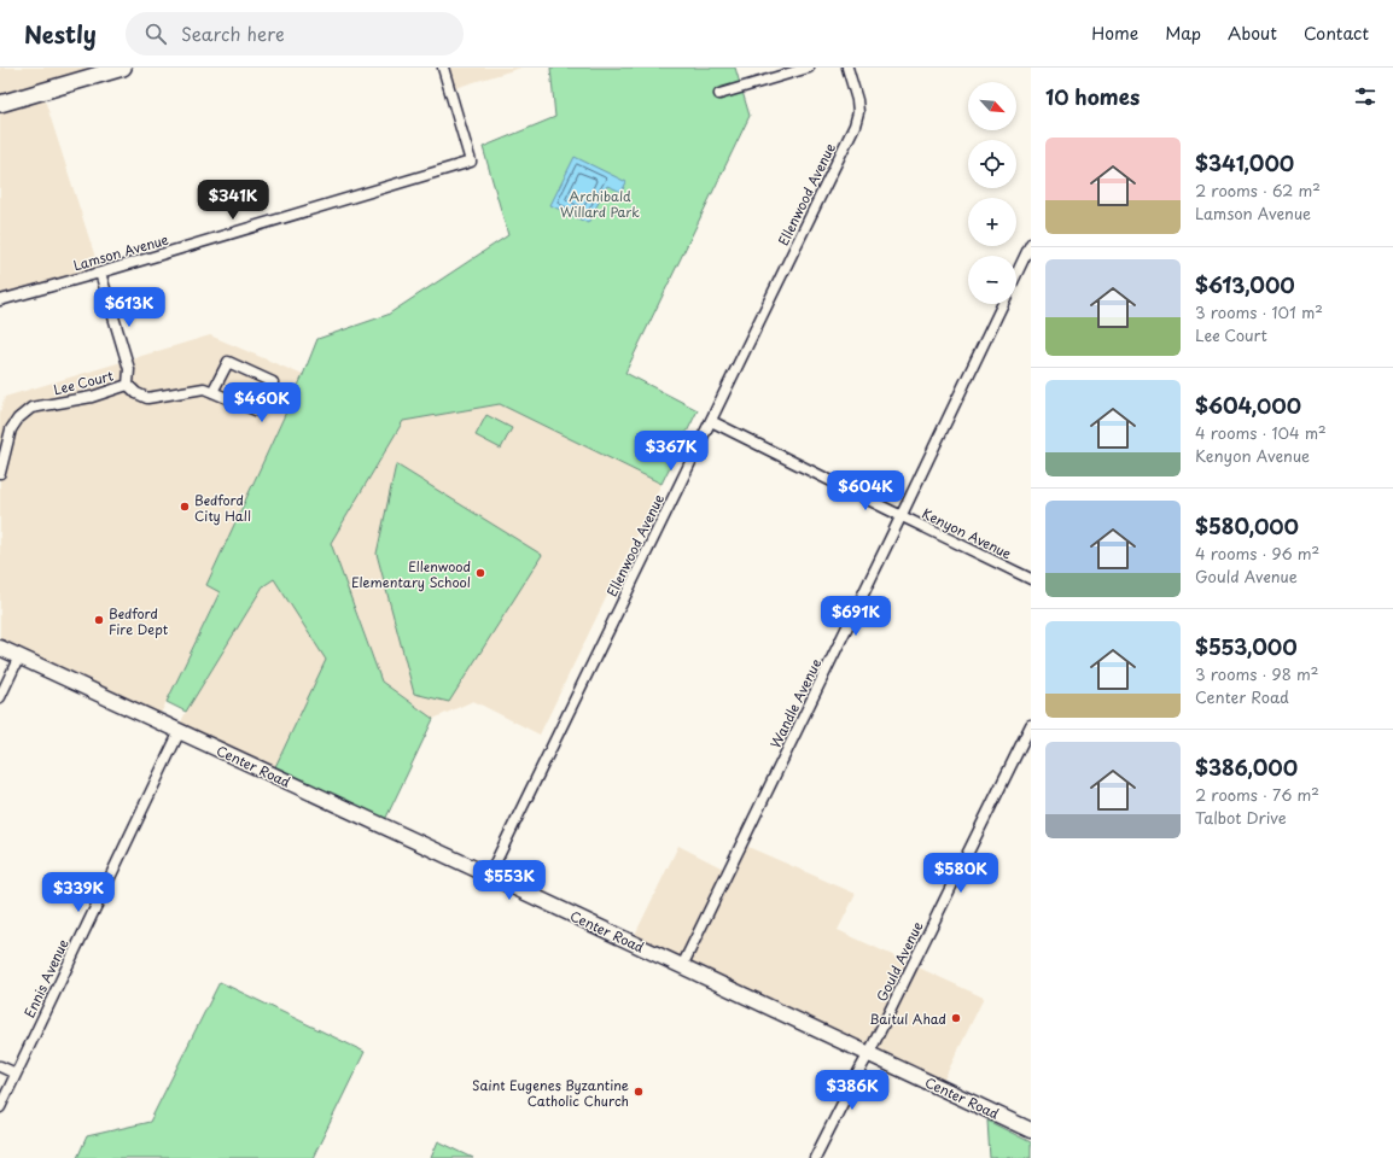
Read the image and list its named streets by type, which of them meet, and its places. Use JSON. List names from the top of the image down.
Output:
{
  "streets": {
    "main road": ["Center Road"],
    "street": [
      "Ellenwood Avenue",
      "Lamson Avenue",
      "Lee Court",
      "Kenyon Avenue",
      "Wandle Avenue",
      "Gould Avenue",
      "Ennis Avenue"
    ]
  },
  "crossings": [
    ["Ellenwood Avenue", "Kenyon Avenue"],
    ["Ellenwood Avenue", "Center Road"],
    ["Lamson Avenue", "Lee Court"],
    ["Kenyon Avenue", "Wandle Avenue"],
    ["Wandle Avenue", "Center Road"],
    ["Center Road", "Gould Avenue"],
    ["Center Road", "Ennis Avenue"]
  ],
  "parks": ["Archibald Willard Park"],
  "places": [
    "Bedford City Hall",
    "Ellenwood Elementary School",
    "Bedford Fire Dept",
    "Baitul Ahad",
    "Saint Eugenes Byzantine Catholic Church"
  ],
  "north": "bottom right",
  "page": {
    "header": "Nestly",
    "search": "Search here",
    "nav": [
      "Home",
      "Map",
      "About",
      "Contact"
    ],
    "heading": "10 homes",
    "map_buttons": ["+", "−"],
    "list": [
      {
        "name": "$341,000",
        "note": "2 rooms · 62 m² · Lamson Avenue"
      },
      {
        "name": "$613,000",
        "note": "3 rooms · 101 m² · Lee Court"
      },
      {
        "name": "$604,000",
        "note": "4 rooms · 104 m² · Kenyon Avenue"
      },
      {
        "name": "$580,000",
        "note": "4 rooms · 96 m² · Gould Avenue"
      },
      {
        "name": "$553,000",
        "note": "3 rooms · 98 m² · Center Road"
      },
      {
        "name": "$386,000",
        "note": "2 rooms · 76 m² · Talbot Drive"
      }
    ],
    "price": [
      "$341K",
      "$613K",
      "$460K",
      "$367K",
      "$604K",
      "$691K",
      "$580K",
      "$553K",
      "$339K",
      "$386K"
    ]
  }
}
